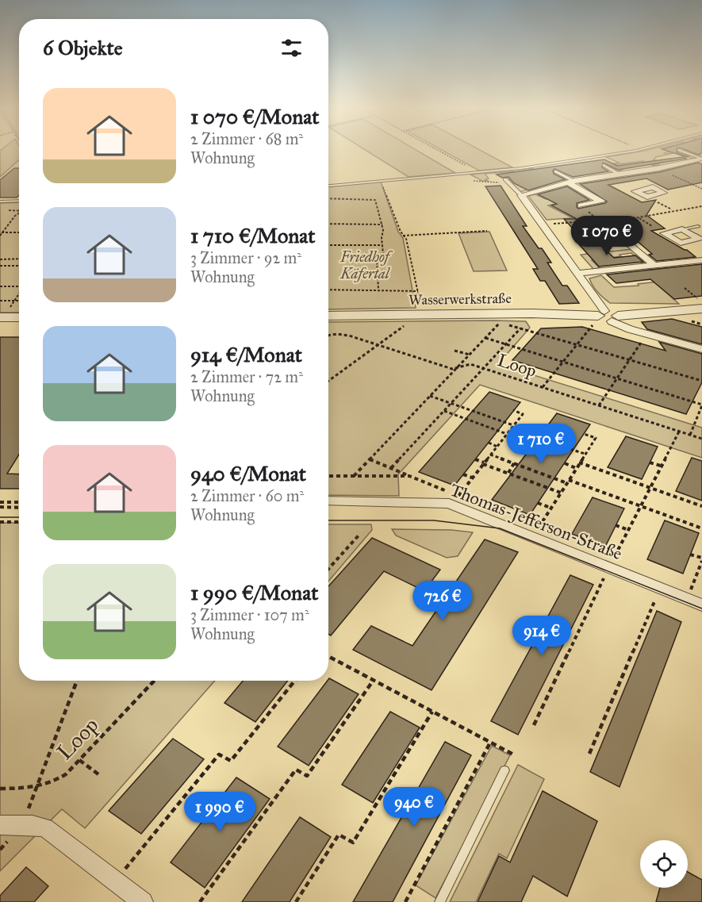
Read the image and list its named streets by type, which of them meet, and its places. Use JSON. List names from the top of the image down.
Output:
{
  "streets": {
    "street": ["Wasserwerkstraße", "Thomas-Jefferson-Straße"],
    "path": ["Loop"]
  },
  "parks": ["Friedhof Käfertal"],
  "page": {
    "heading": "6 Objekte",
    "list": [
      {
        "name": "1 070 €/Monat",
        "note": "2 Zimmer · 68 m² · Wohnung"
      },
      {
        "name": "1 710 €/Monat",
        "note": "3 Zimmer · 92 m² · Wohnung"
      },
      {
        "name": "914 €/Monat",
        "note": "2 Zimmer · 72 m² · Wohnung"
      },
      {
        "name": "940 €/Monat",
        "note": "2 Zimmer · 60 m² · Wohnung"
      },
      {
        "name": "1 990 €/Monat",
        "note": "3 Zimmer · 107 m² · Wohnung"
      }
    ],
    "price": [
      "1 070 €",
      "1 710 €",
      "726 €",
      "914 €",
      "940 €",
      "1 990 €"
    ]
  }
}
